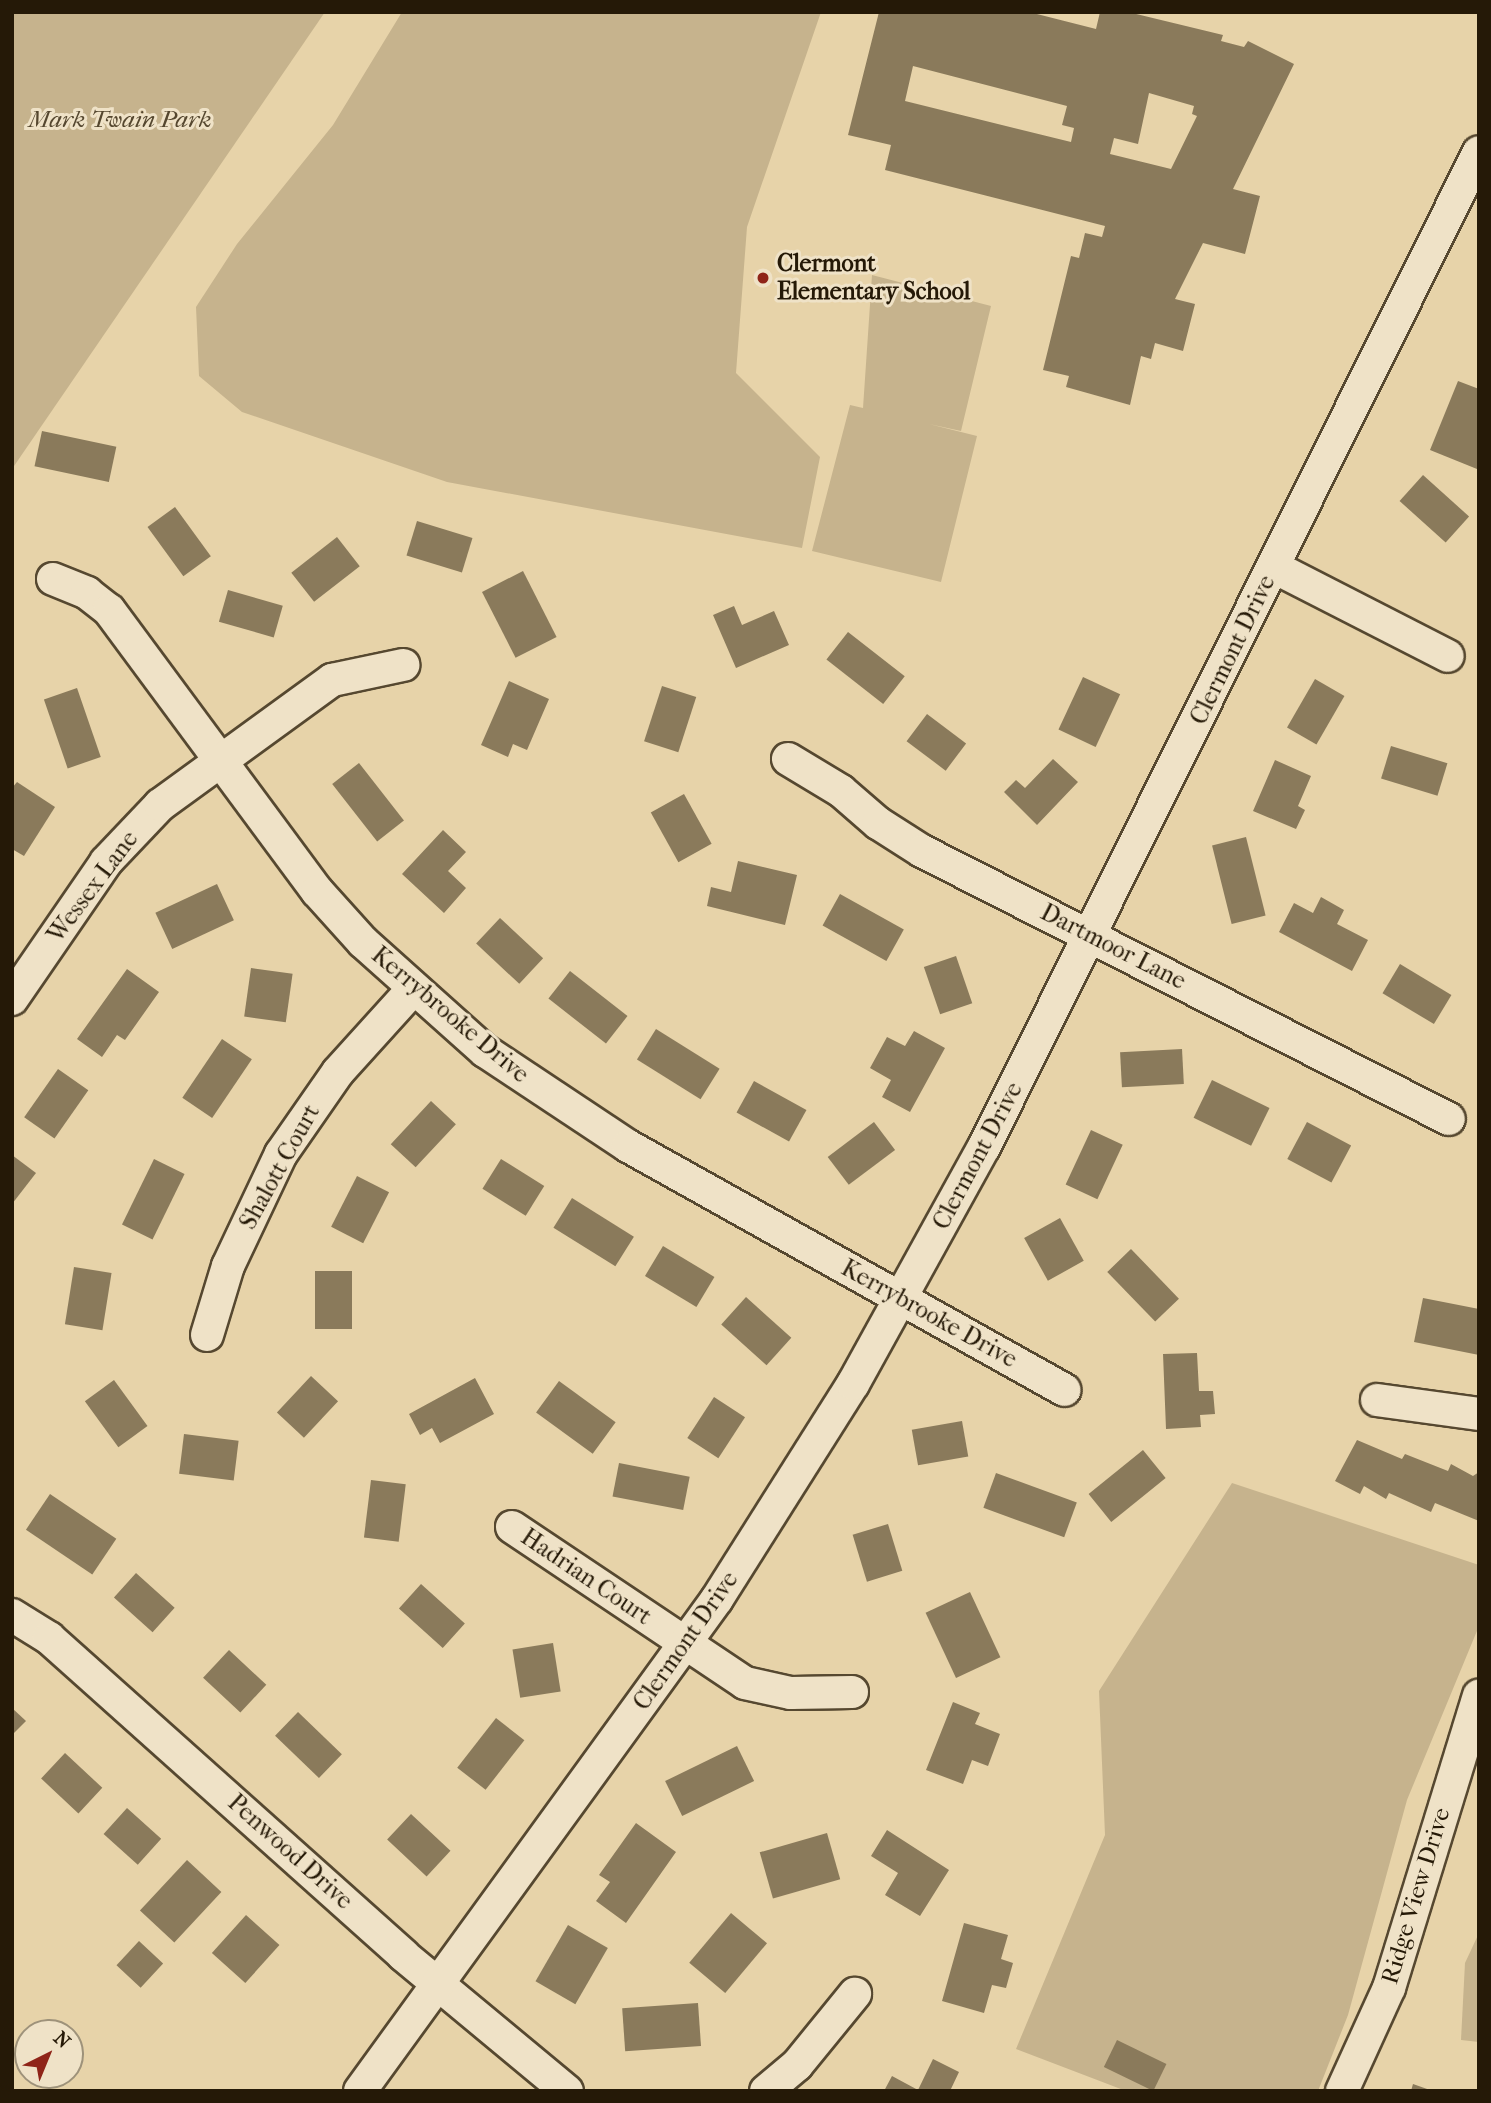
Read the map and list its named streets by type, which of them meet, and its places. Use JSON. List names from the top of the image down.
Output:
{
  "streets": {
    "street": [
      "Clermont Drive",
      "Wessex Lane",
      "Dartmoor Lane",
      "Kerrybrooke Drive",
      "Shalott Court",
      "Hadrian Court",
      "Penwood Drive",
      "Ridge View Drive"
    ]
  },
  "crossings": [
    ["Clermont Drive", "Dartmoor Lane"],
    ["Clermont Drive", "Kerrybrooke Drive"],
    ["Clermont Drive", "Hadrian Court"],
    ["Clermont Drive", "Penwood Drive"],
    ["Wessex Lane", "Kerrybrooke Drive"],
    ["Kerrybrooke Drive", "Shalott Court"]
  ],
  "parks": ["Mark Twain Park"],
  "places": ["Clermont Elementary School"],
  "north": "top right"
}
